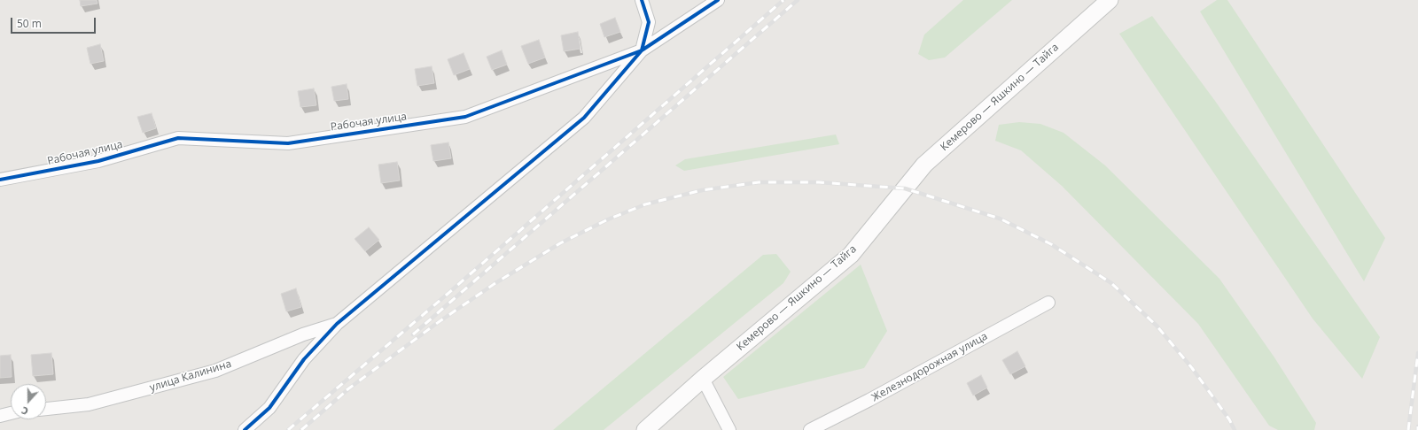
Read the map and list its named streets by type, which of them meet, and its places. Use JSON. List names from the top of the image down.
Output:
{
  "streets": {
    "main road": ["Кемерово — Яшкино — Тайга"],
    "street": ["Рабочая улица", "Железнодорожная улица", "улица Калинина"]
  },
  "scale_bar": "50 m",
  "north": "bottom"
}
